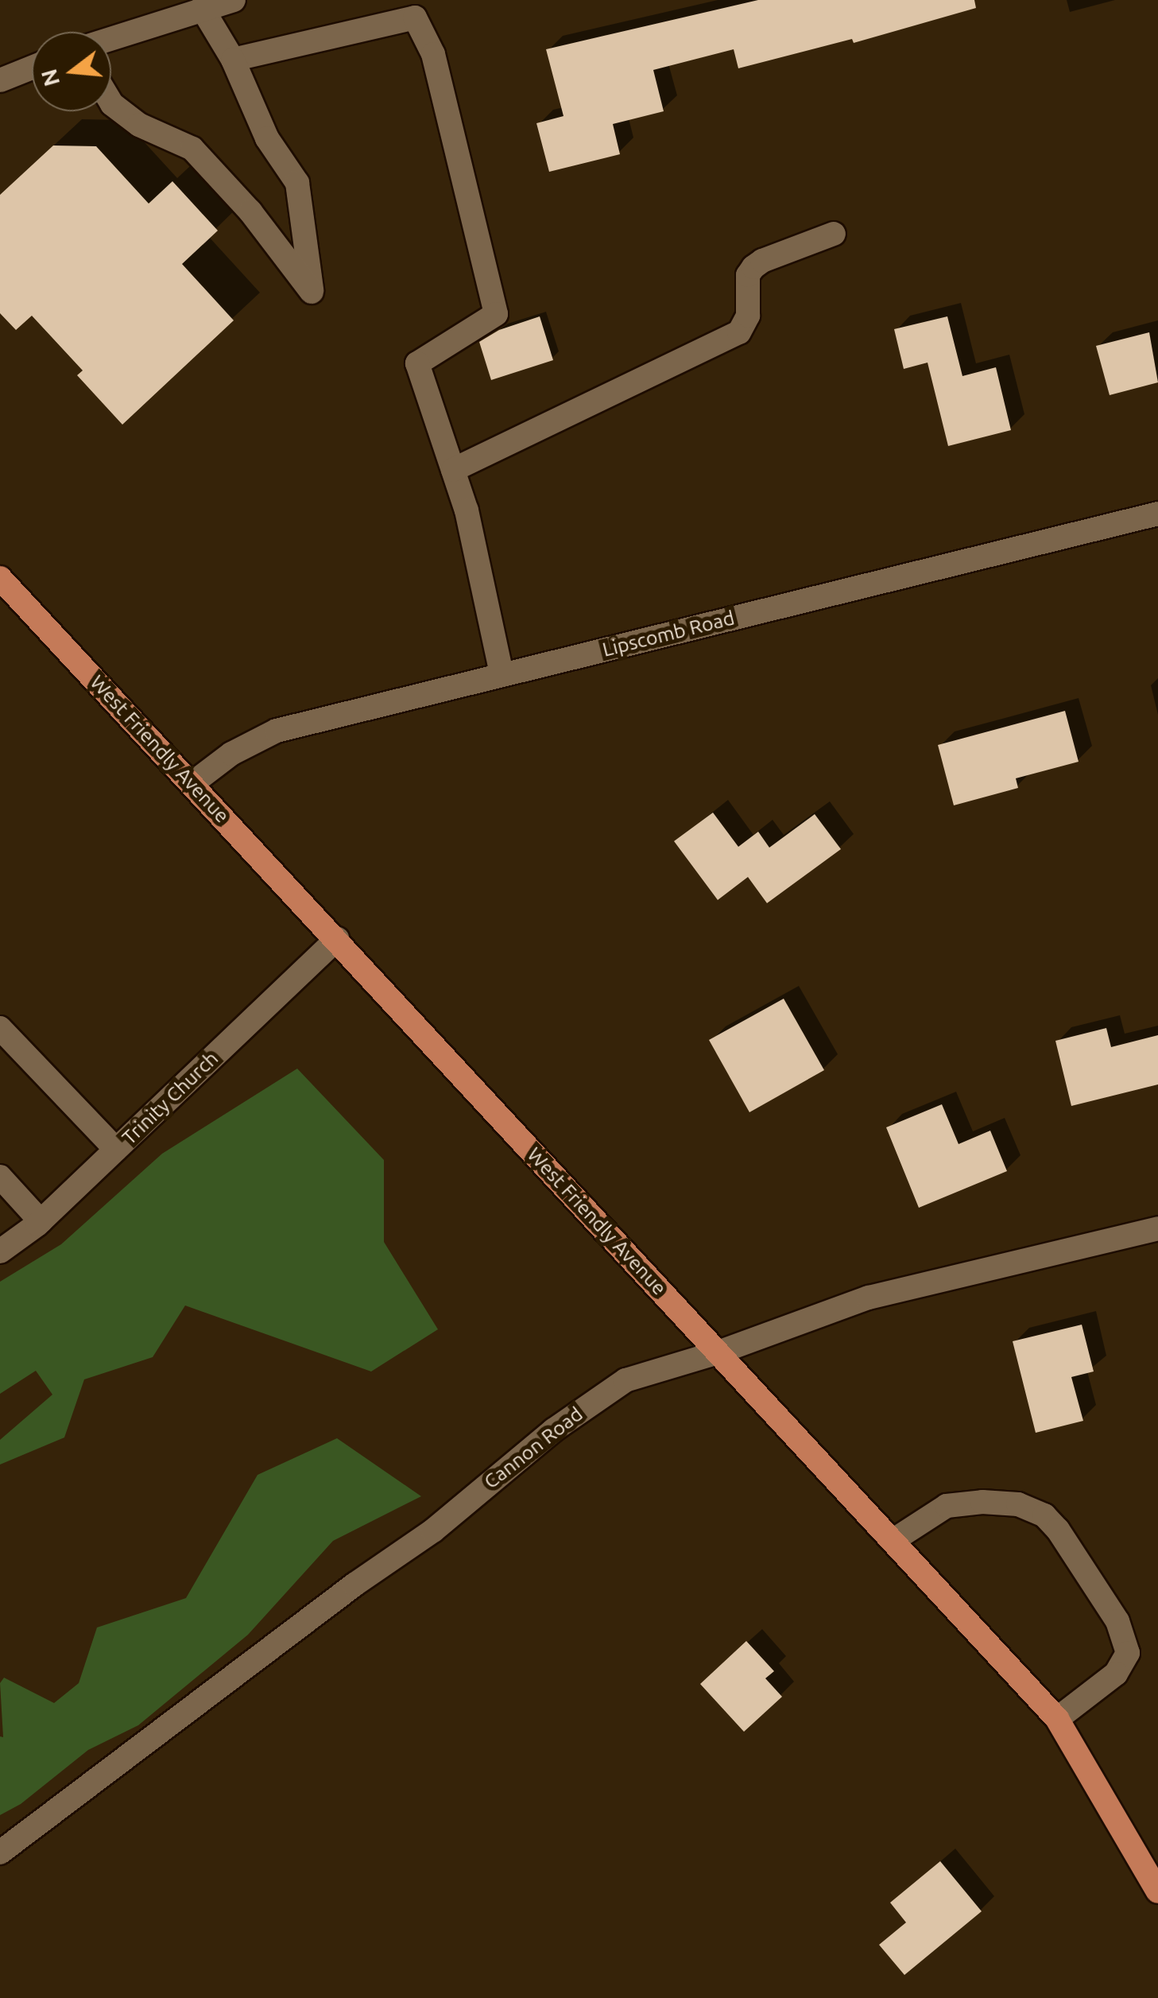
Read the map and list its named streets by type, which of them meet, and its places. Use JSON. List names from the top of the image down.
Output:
{
  "streets": {
    "main road": ["West Friendly Avenue"],
    "street": ["Lipscomb Road", "Trinity Church", "Cannon Road"]
  },
  "crossings": [
    ["Lipscomb Road", "West Friendly Avenue"],
    ["West Friendly Avenue", "Trinity Church"],
    ["West Friendly Avenue", "Cannon Road"]
  ],
  "north": "left"
}
